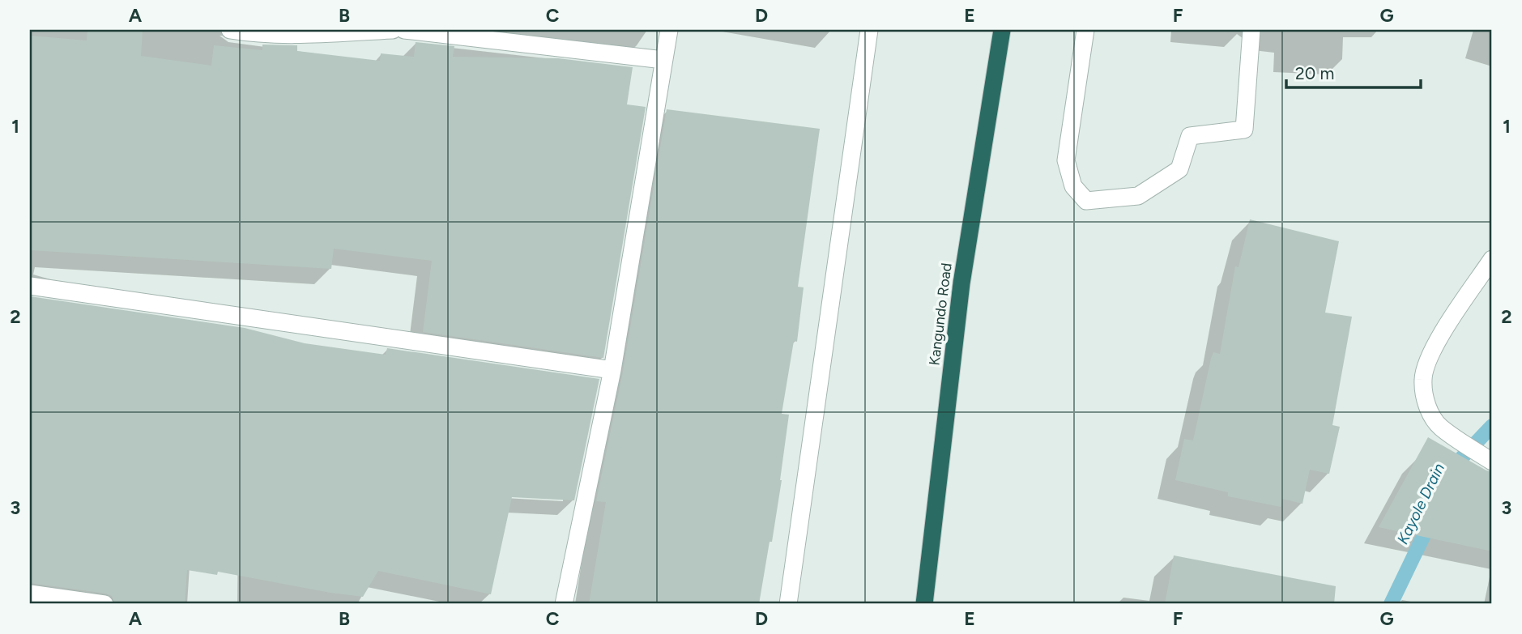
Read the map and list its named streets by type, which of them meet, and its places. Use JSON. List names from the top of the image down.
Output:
{
  "streets": {
    "highway": ["Kangundo Road"]
  },
  "water": ["Kayole Drain"],
  "scale_bar": "20 m",
  "grid": {
    "columns": [
      "A",
      "B",
      "C",
      "D",
      "E",
      "F",
      "G"
    ],
    "rows": ["1", "2", "3"]
  }
}
